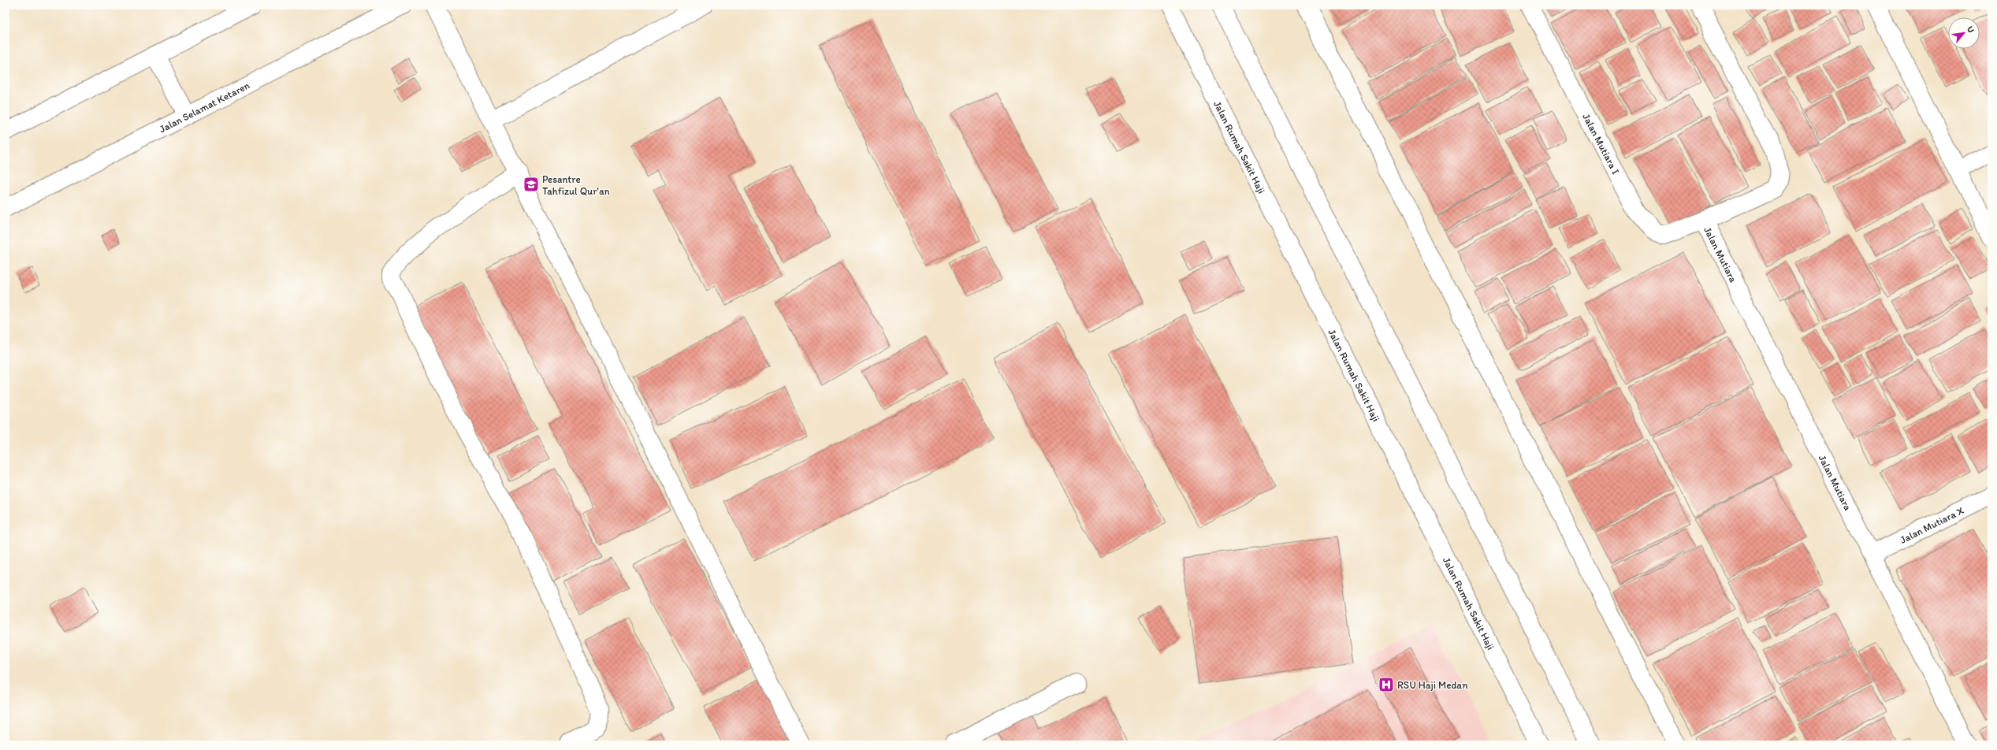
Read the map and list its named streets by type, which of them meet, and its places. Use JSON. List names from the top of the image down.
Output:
{
  "streets": {
    "street": [
      "Jalan Selamat Ketaren",
      "Jalan Mutiara I",
      "Jalan Rumah Sakit Haji",
      "Jalan Mutiara",
      "Jalan Mutiara X"
    ]
  },
  "crossings": [
    ["Jalan Mutiara I", "Jalan Mutiara"],
    ["Jalan Mutiara", "Jalan Mutiara X"]
  ],
  "places": {
    "school or university": ["Pesantre Tahfizul Qur'an"],
    "hospital": ["RSU Haji Medan"]
  },
  "north": "top right"
}
